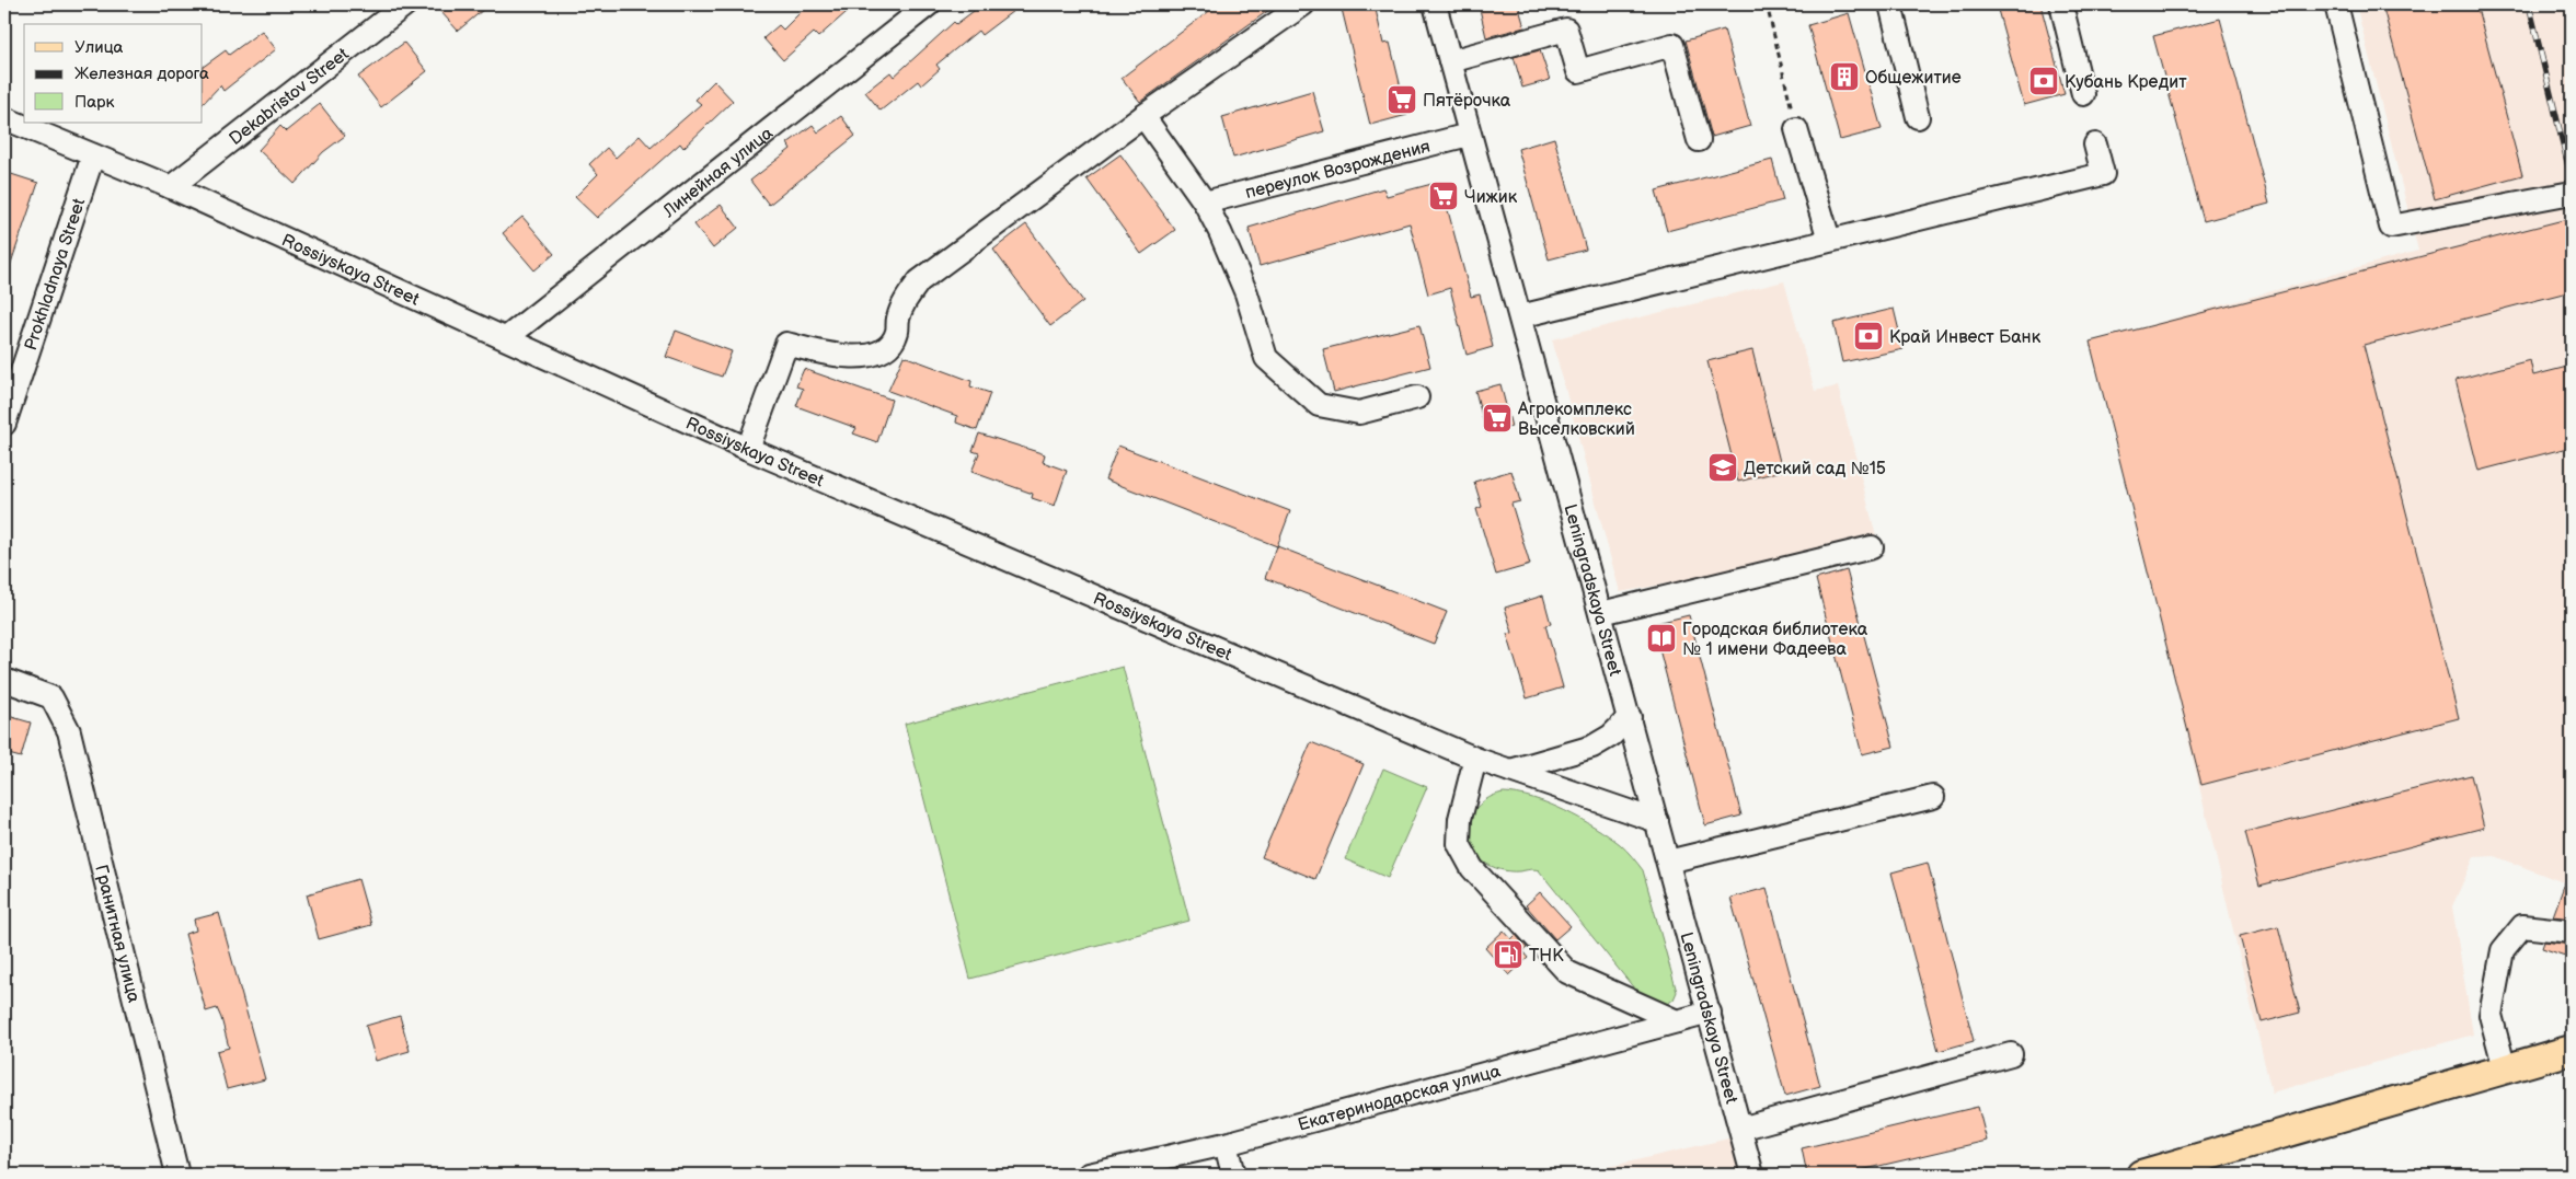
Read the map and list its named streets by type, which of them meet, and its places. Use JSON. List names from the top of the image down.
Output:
{
  "streets": {
    "street": [
      "Dekabristov Street",
      "переулок Возрождения",
      "Линейная улица",
      "Rossiyskaya Street",
      "Prokhladnaya Street",
      "Leningradskaya Street",
      "Гранитная улица",
      "Екатеринодарская улица"
    ]
  },
  "crossings": [
    ["Dekabristov Street", "Rossiyskaya Street"],
    ["переулок Возрождения", "Leningradskaya Street"],
    ["Линейная улица", "Rossiyskaya Street"],
    ["Rossiyskaya Street", "Prokhladnaya Street"],
    ["Rossiyskaya Street", "Leningradskaya Street"],
    ["Leningradskaya Street", "Екатеринодарская улица"]
  ],
  "places": {
    "building": ["Общежитие"],
    "bank": ["Кубань Кредит", "Край Инвест Банк"],
    "supermarket": ["Пятёрочка", "Чижик", "Агрокомплекс Выселковский"],
    "school or university": ["Детский сад №15"],
    "library": ["Городская библиотека № 1 имени Фадеева"],
    "fuel station": ["ТНК"]
  },
  "legend": ["Улица", "Железная дорога", "Парк"]
}
